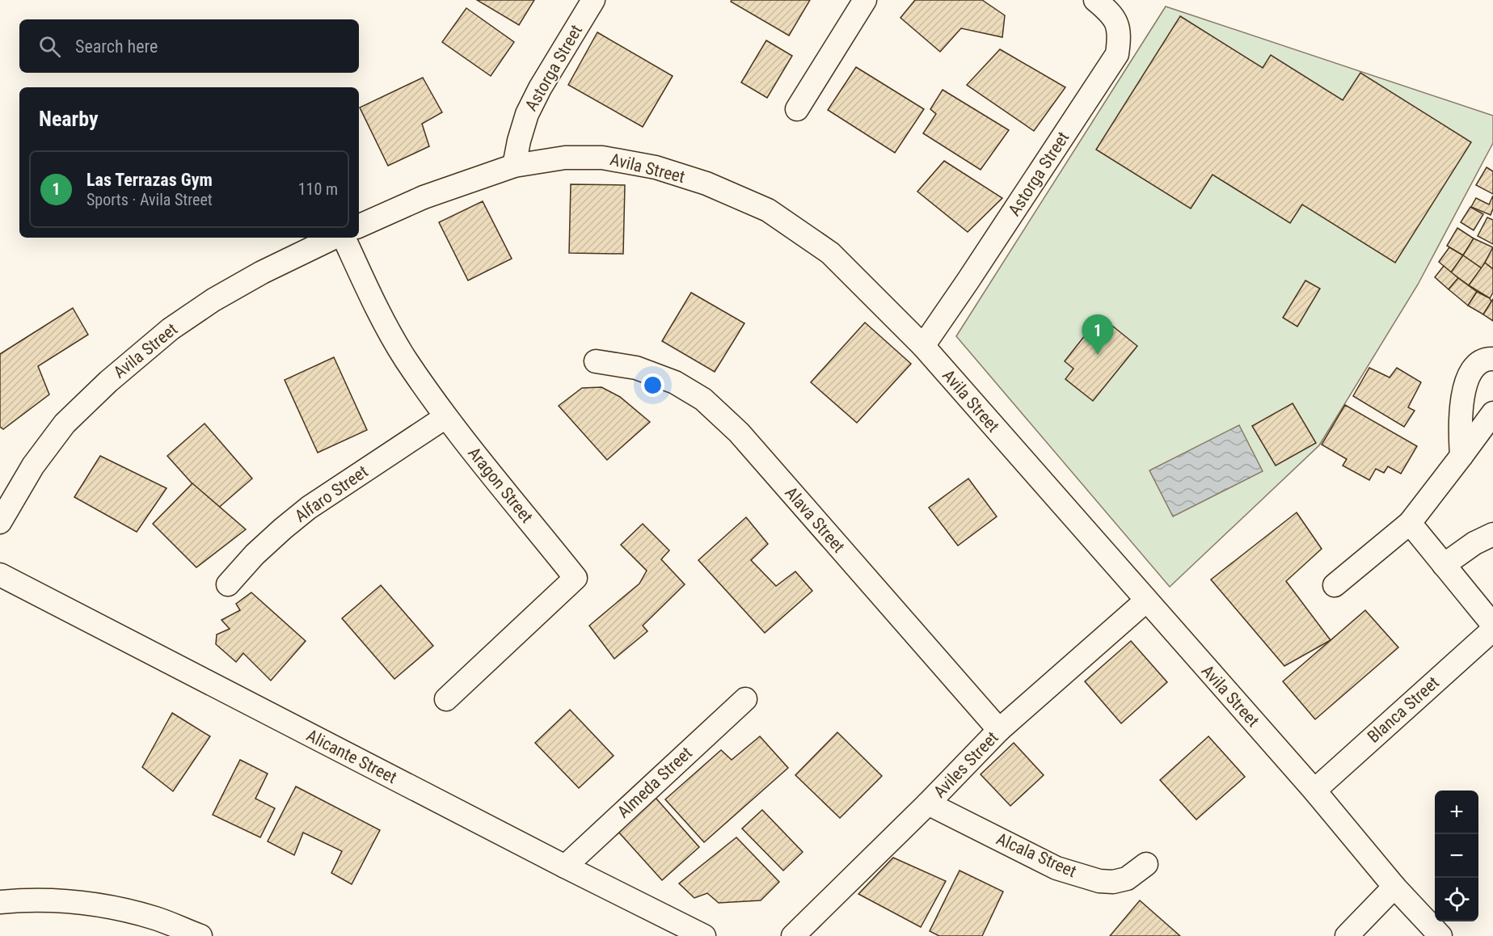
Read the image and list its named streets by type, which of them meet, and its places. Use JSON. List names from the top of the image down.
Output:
{
  "streets": {
    "street": [
      "Astorga Street",
      "Avila Street",
      "Aragon Street",
      "Alfaro Street",
      "Alava Street",
      "Blanca Street",
      "Alicante Street",
      "Aviles Street",
      "Almeda Street",
      "Alcala Street"
    ]
  },
  "crossings": [
    ["Astorga Street", "Avila Street"],
    ["Avila Street", "Blanca Street"],
    ["Avila Street", "Aviles Street"],
    ["Aragon Street", "Alfaro Street"],
    ["Alava Street", "Aviles Street"],
    ["Alicante Street", "Almeda Street"],
    ["Aviles Street", "Alcala Street"]
  ],
  "page": {
    "search": "Search here",
    "heading": "Nearby",
    "list": [
      {
        "mark": "1",
        "name": "Las Terrazas Gym",
        "note": "Sports · Avila Street",
        "value": "110 m"
      }
    ],
    "pins": "1",
    "map_buttons": ["+", "−"]
  }
}
